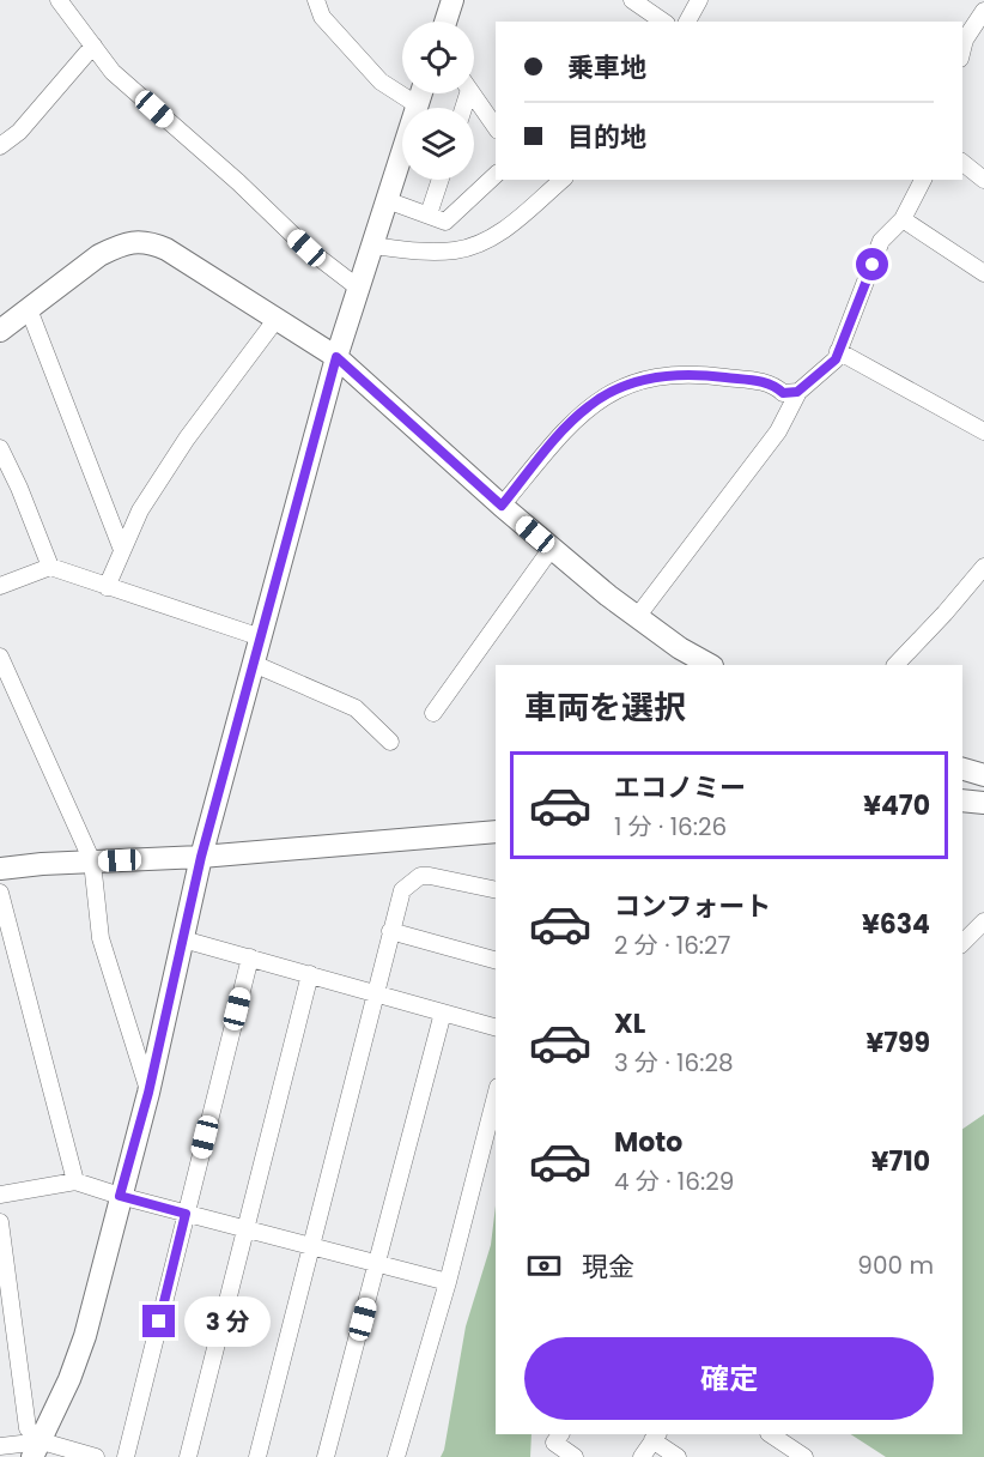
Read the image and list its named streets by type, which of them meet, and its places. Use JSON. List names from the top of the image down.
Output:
{
  "page": {
    "banner": ["乗車地", "目的地"],
    "heading": "車両を選択",
    "list": [
      {
        "name": "エコノミー",
        "note": "1 分 · 16:26",
        "value": "¥470"
      },
      {
        "name": "コンフォート",
        "note": "2 分 · 16:27",
        "value": "¥634"
      },
      {
        "name": "XL",
        "note": "3 分 · 16:28",
        "value": "¥799"
      },
      {
        "name": "Moto",
        "note": "4 分 · 16:29",
        "value": "¥710"
      }
    ],
    "pay": ["現金", "900 m"],
    "bubble": "3 分",
    "buttons": "確定"
  }
}
